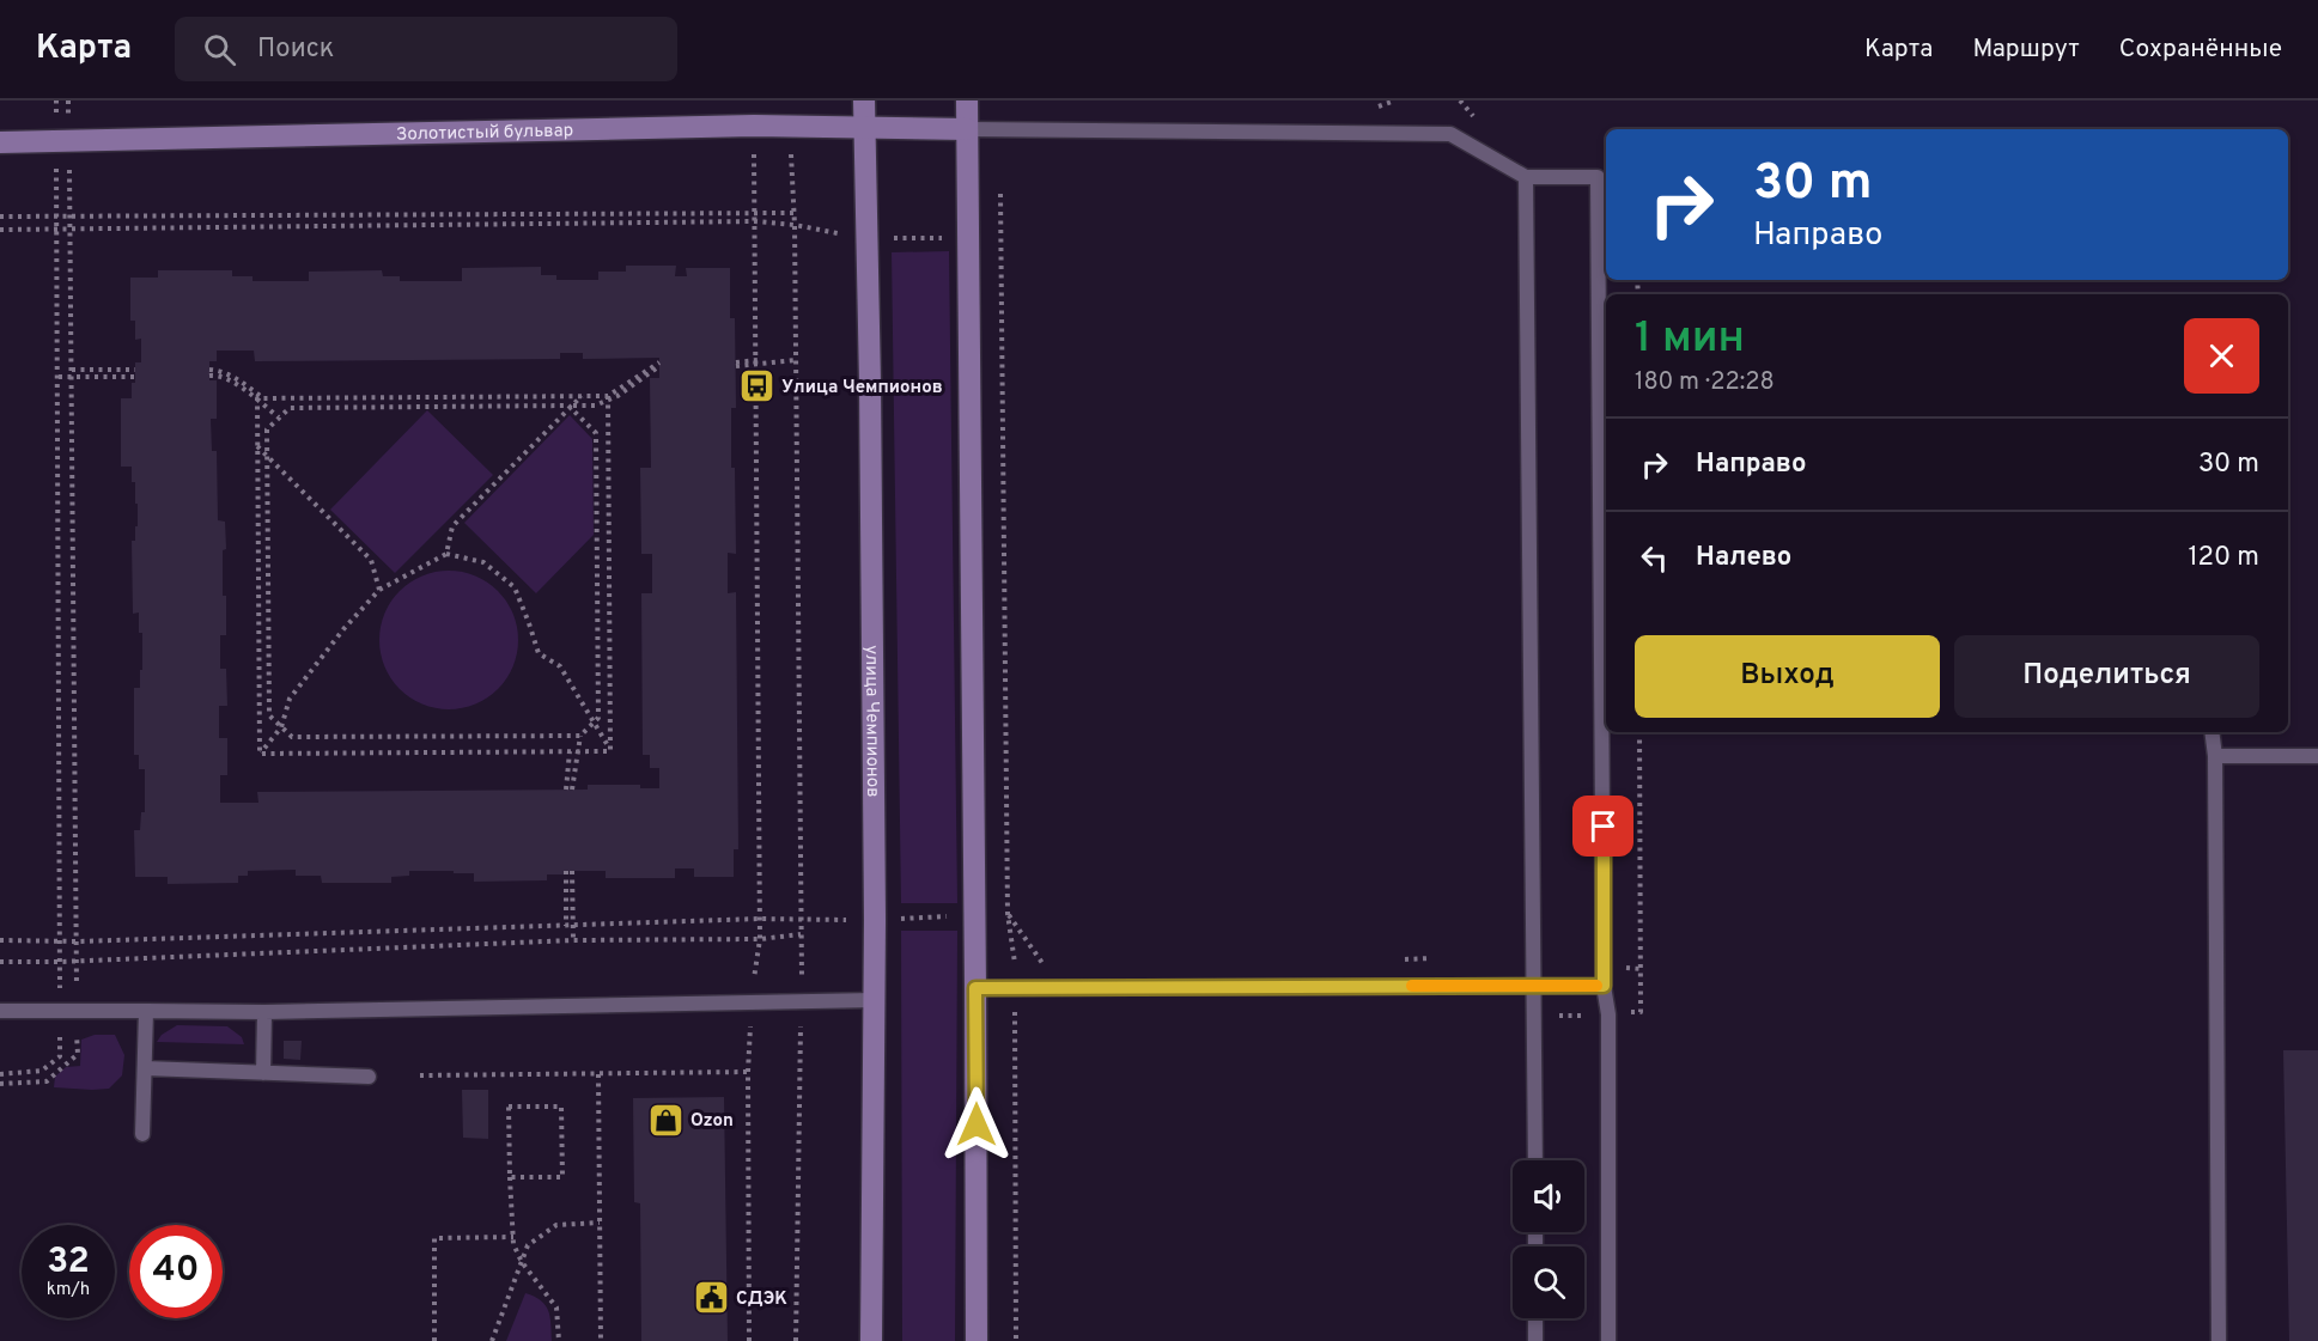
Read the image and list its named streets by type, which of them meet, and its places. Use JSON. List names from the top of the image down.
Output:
{
  "streets": {
    "street": ["Золотистый бульвар", "улица Чемпионов"]
  },
  "crossings": [
    ["Золотистый бульвар", "улица Чемпионов"]
  ],
  "places": {
    "bus stop": ["Улица Чемпионов"],
    "shop": ["Ozon"],
    "public building": ["СДЭК"]
  },
  "page": {
    "header": "Карта",
    "search": "Поиск",
    "nav": ["Карта", "Маршрут", "Сохранённые"],
    "turn": ["30 m", "Направо"],
    "heading": ["1 мин", "180 m · 22:28"],
    "list": [
      {
        "name": "Направо",
        "value": "30 m"
      },
      {
        "name": "Налево",
        "value": "120 m"
      }
    ],
    "buttons": ["Выход", "Поделиться"],
    "speed": "32 km/h",
    "limit": "40"
  }
}
